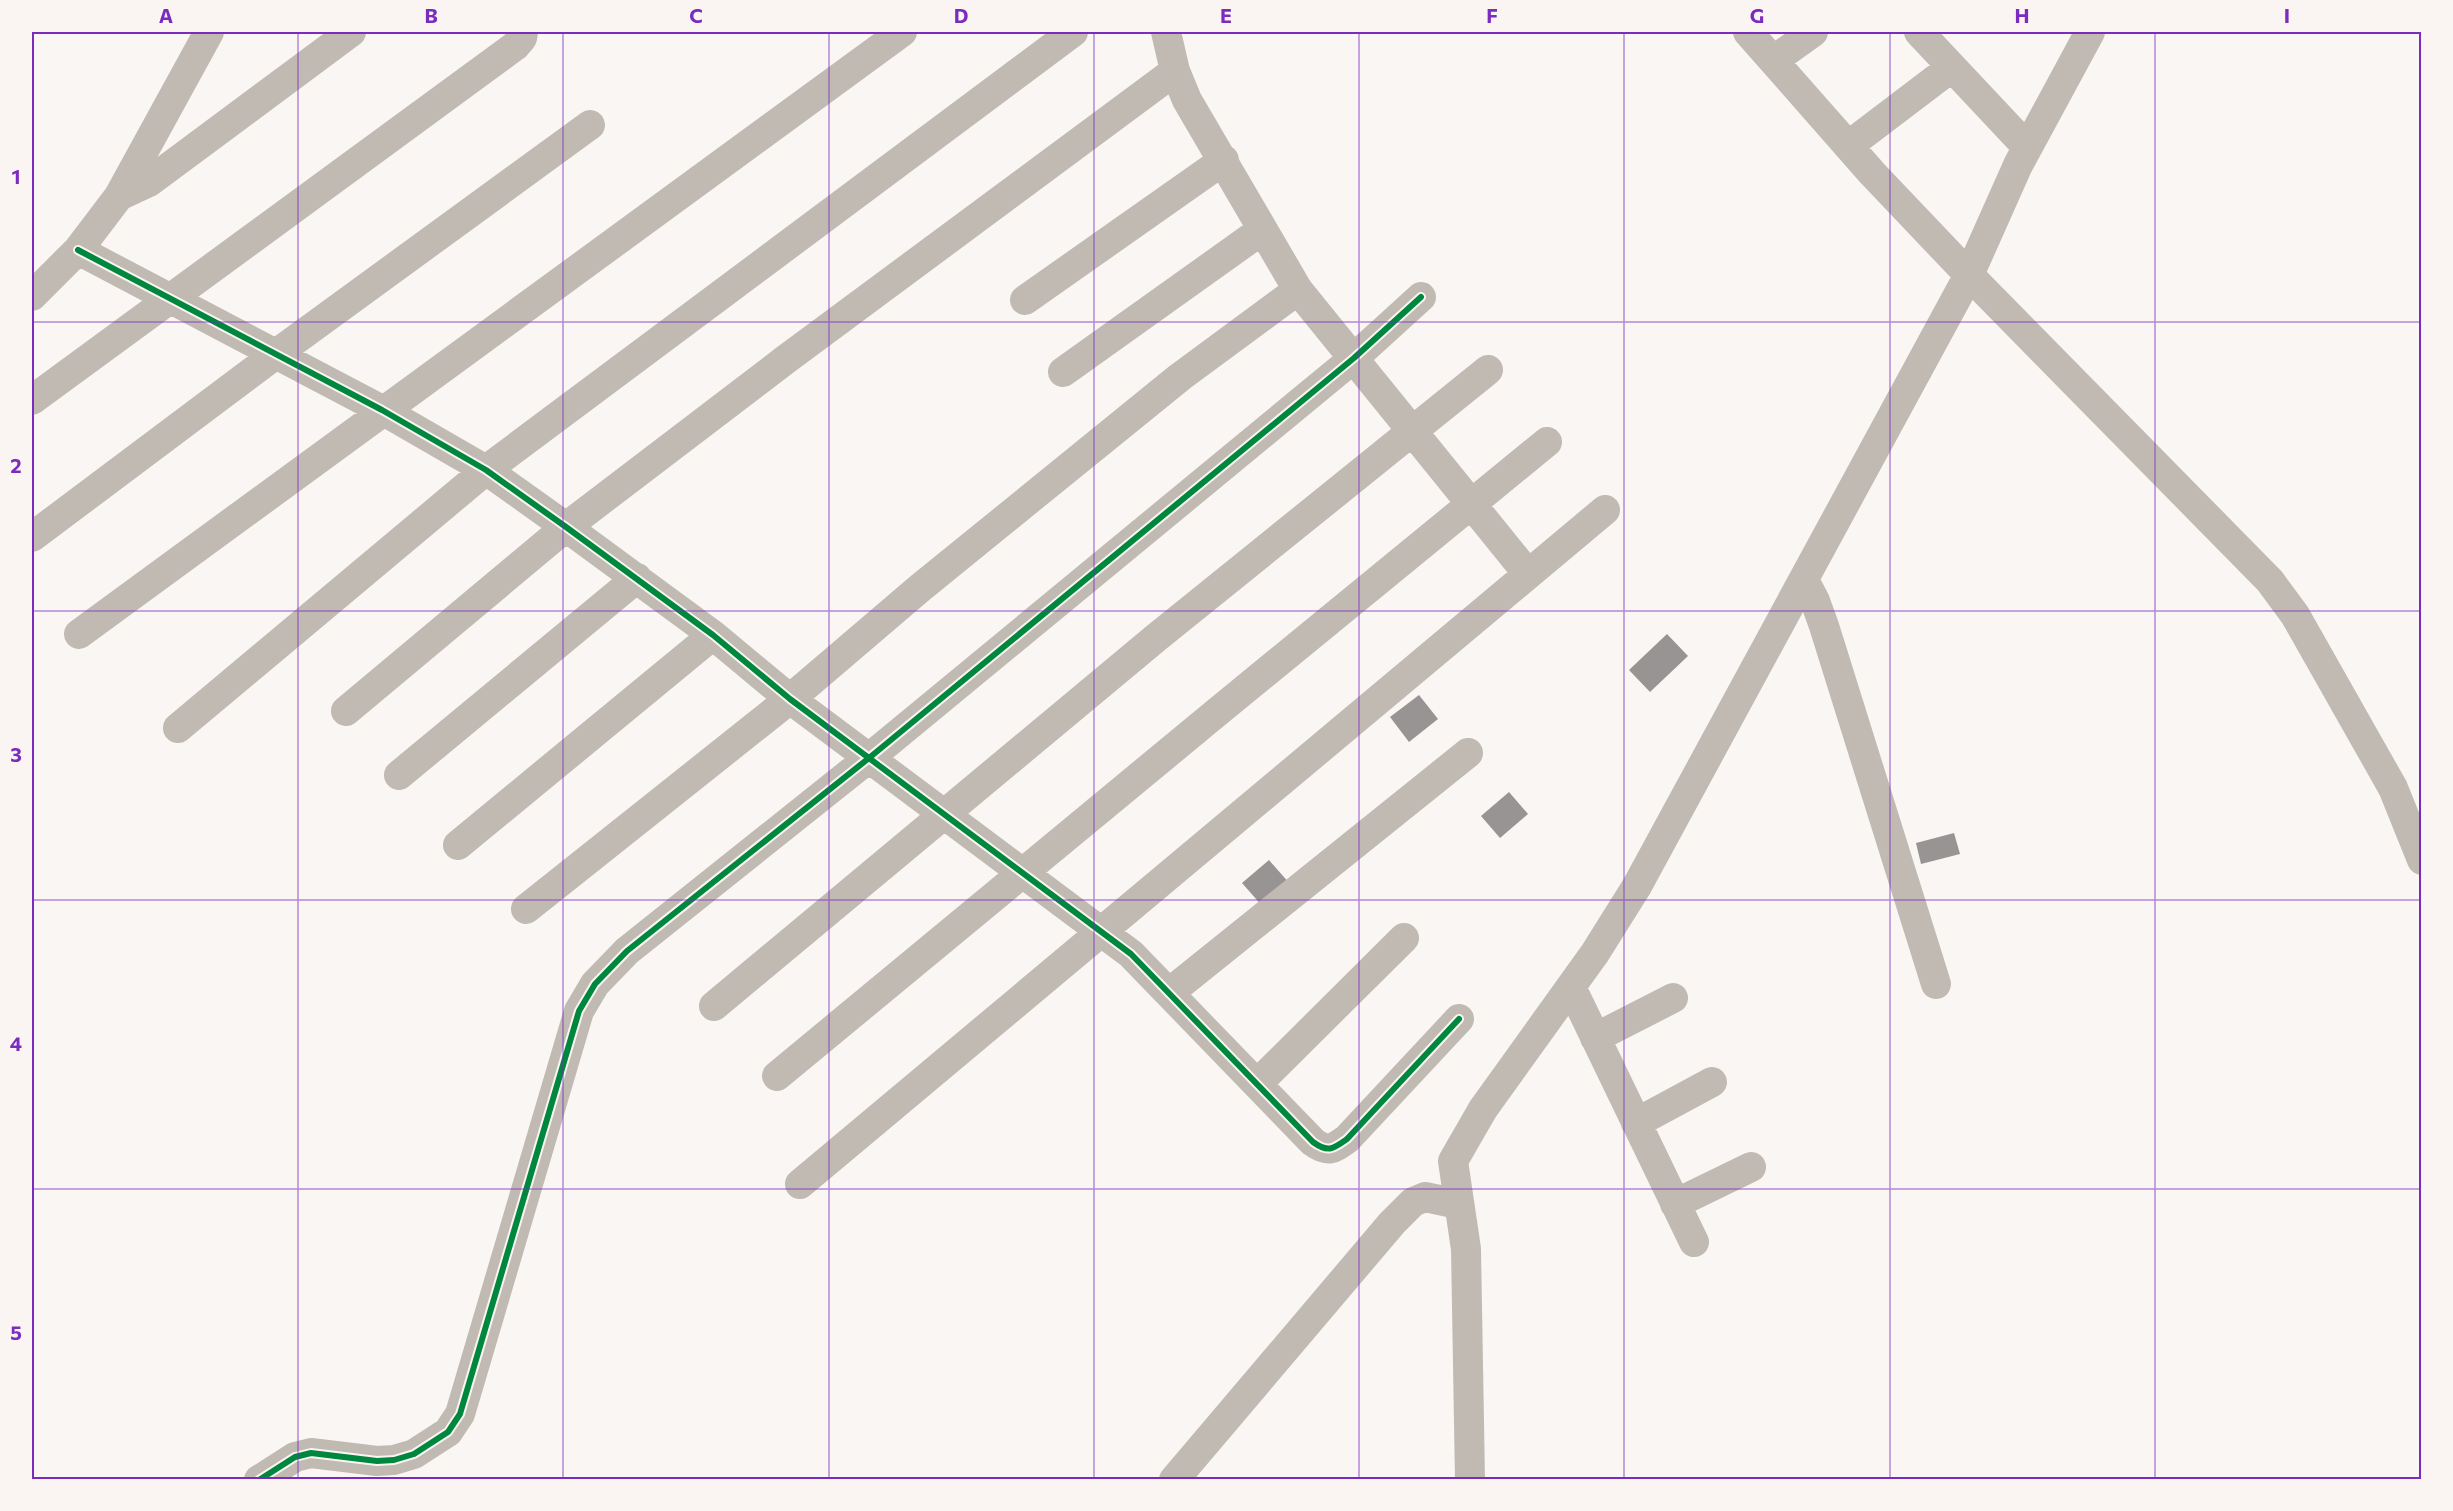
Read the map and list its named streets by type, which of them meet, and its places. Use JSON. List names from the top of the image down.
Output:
{
  "grid": {
    "columns": [
      "A",
      "B",
      "C",
      "D",
      "E",
      "F",
      "G",
      "H",
      "I"
    ],
    "rows": [
      "1",
      "2",
      "3",
      "4",
      "5"
    ]
  }
}
